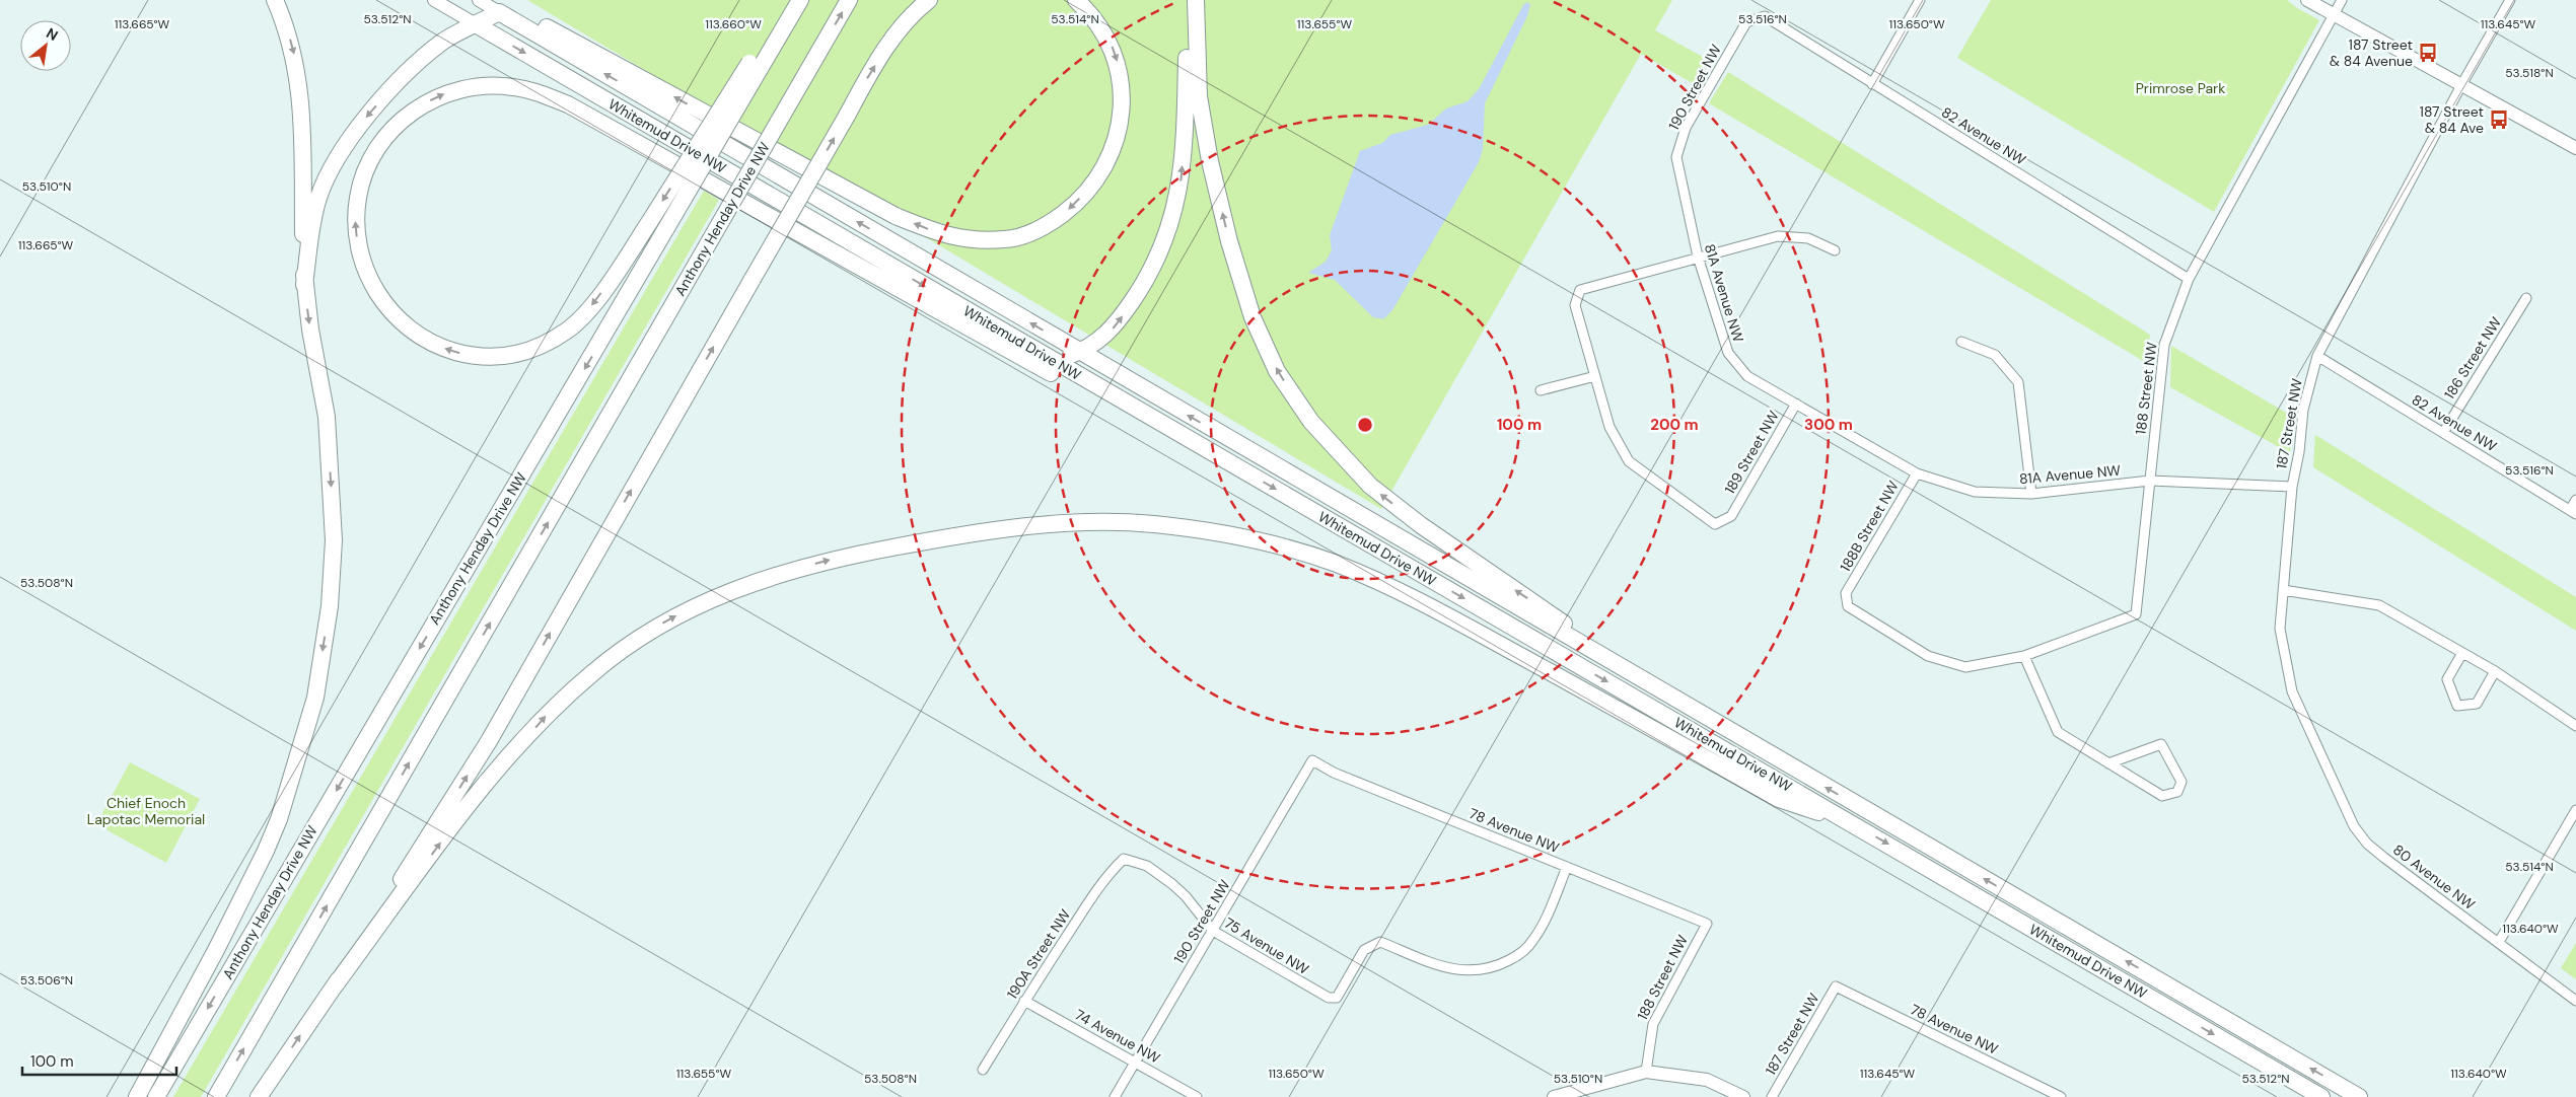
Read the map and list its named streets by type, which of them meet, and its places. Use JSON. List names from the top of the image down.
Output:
{
  "streets": {
    "highway": ["Whitemud Drive NW", "Anthony Henday Drive NW"],
    "street": [
      "190 Street NW",
      "82 Avenue NW",
      "81A Avenue NW",
      "186 Street NW",
      "188 Street NW",
      "187 Street NW",
      "189 Street NW",
      "188B Street NW",
      "78 Avenue NW",
      "80 Avenue NW",
      "75 Avenue NW",
      "190A Street NW",
      "74 Avenue NW"
    ]
  },
  "crossings": [
    ["190 Street NW", "82 Avenue NW"],
    ["190 Street NW", "81A Avenue NW"],
    ["190 Street NW", "78 Avenue NW"],
    ["190 Street NW", "75 Avenue NW"],
    ["190 Street NW", "74 Avenue NW"],
    ["82 Avenue NW", "186 Street NW"],
    ["82 Avenue NW", "188 Street NW"],
    ["82 Avenue NW", "187 Street NW"],
    ["81A Avenue NW", "188 Street NW"],
    ["81A Avenue NW", "187 Street NW"],
    ["81A Avenue NW", "189 Street NW"],
    ["81A Avenue NW", "188B Street NW"],
    ["188 Street NW", "188B Street NW"],
    ["188 Street NW", "78 Avenue NW"],
    ["187 Street NW", "78 Avenue NW"],
    ["187 Street NW", "80 Avenue NW"],
    ["78 Avenue NW", "75 Avenue NW"],
    ["75 Avenue NW", "190A Street NW"],
    ["190A Street NW", "74 Avenue NW"]
  ],
  "parks": ["Primrose Park", "Chief Enoch Lapotac Memorial"],
  "places": {
    "bus stop": ["187 Street & 84 Avenue", "187 Street & 84 Ave"]
  },
  "scale_bar": "100 m",
  "north": "top right",
  "coordinates": [
    "53.514°N",
    "53.512°N",
    "53.516°N",
    "113.665°W",
    "113.660°W",
    "113.655°W",
    "113.650°W",
    "113.645°W",
    "53.518°N",
    "53.510°N",
    "53.508°N",
    "113.640°W",
    "53.506°N"
  ],
  "rings": ["100 m", "200 m", "300 m"]
}
